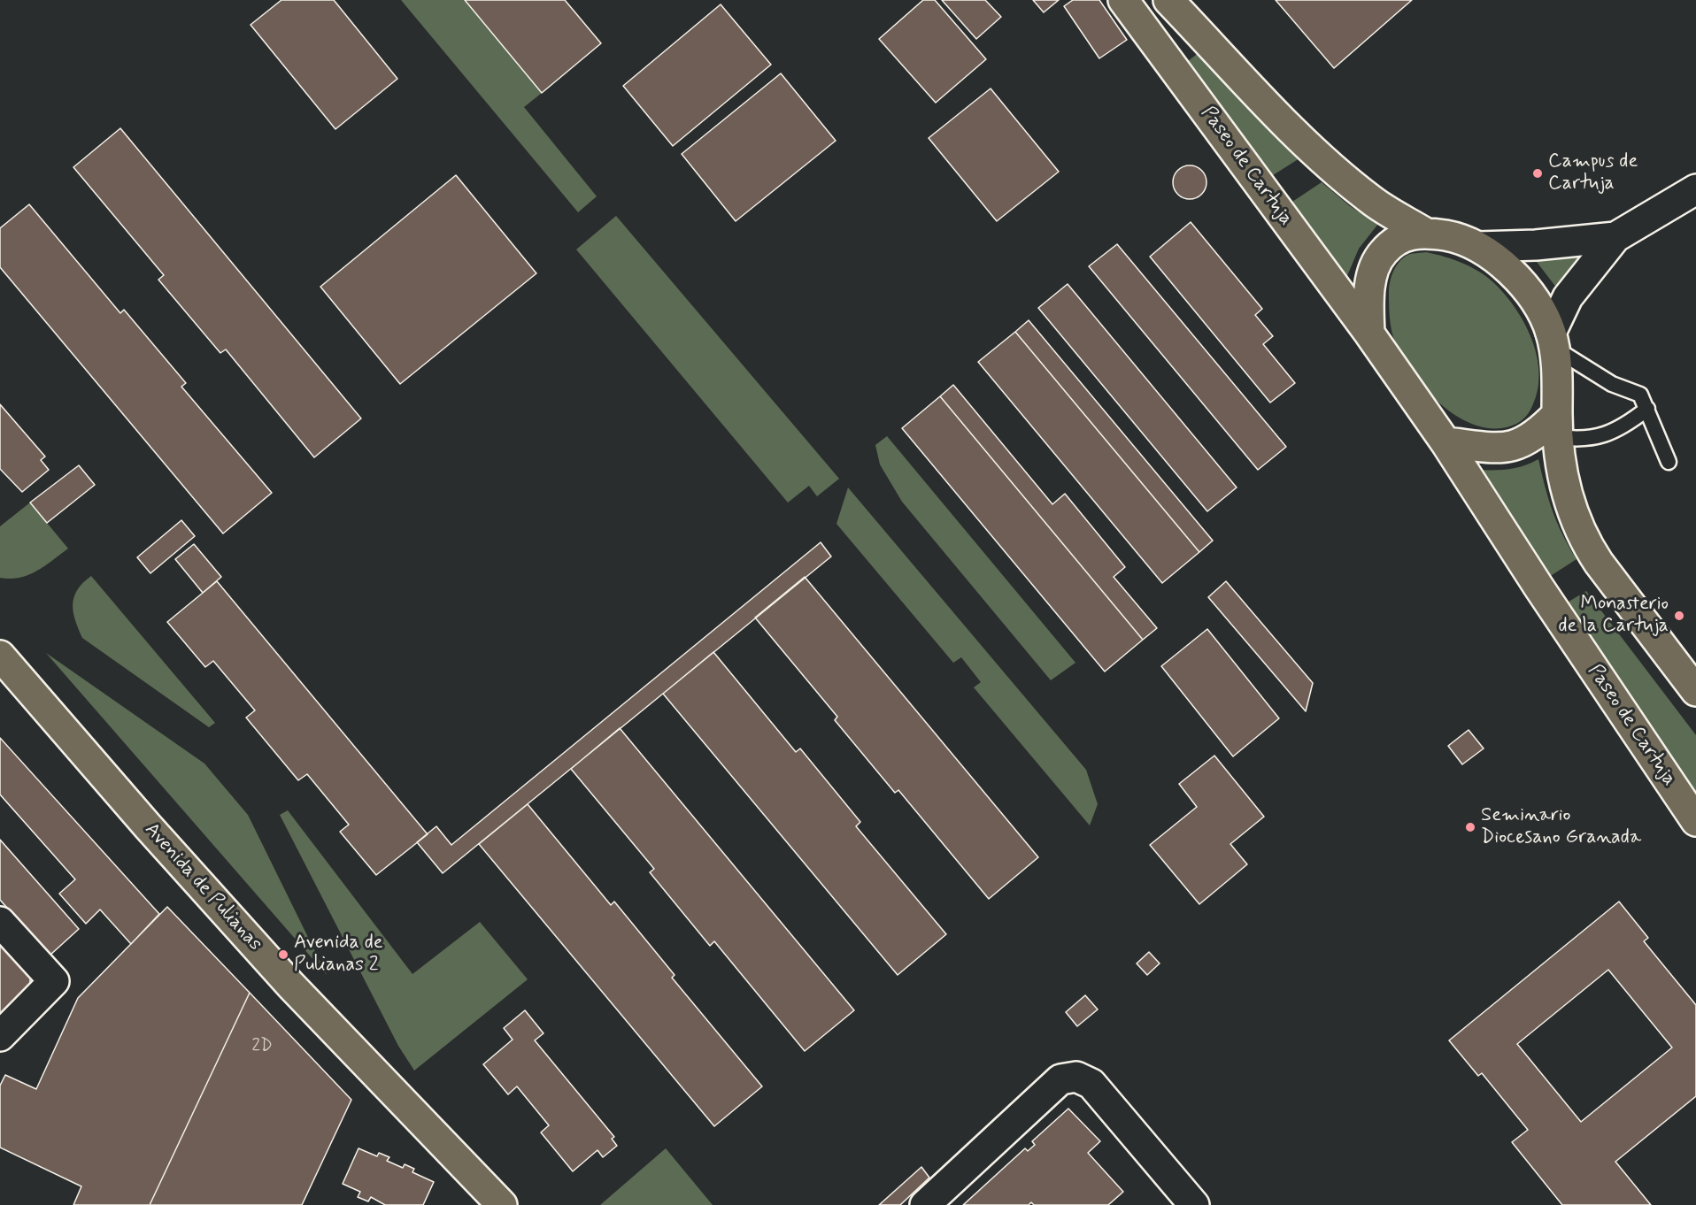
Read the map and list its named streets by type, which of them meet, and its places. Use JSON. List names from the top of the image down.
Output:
{
  "streets": {
    "main road": ["Paseo de Cartuja", "Avenida de Pulianas"]
  },
  "places": [
    "Campus de Cartuja",
    "Monasterio de la Cartuja",
    "Seminario Diocesano Granada",
    "Avenida de Pulianas 2"
  ],
  "house_numbers": ["2D"]
}
